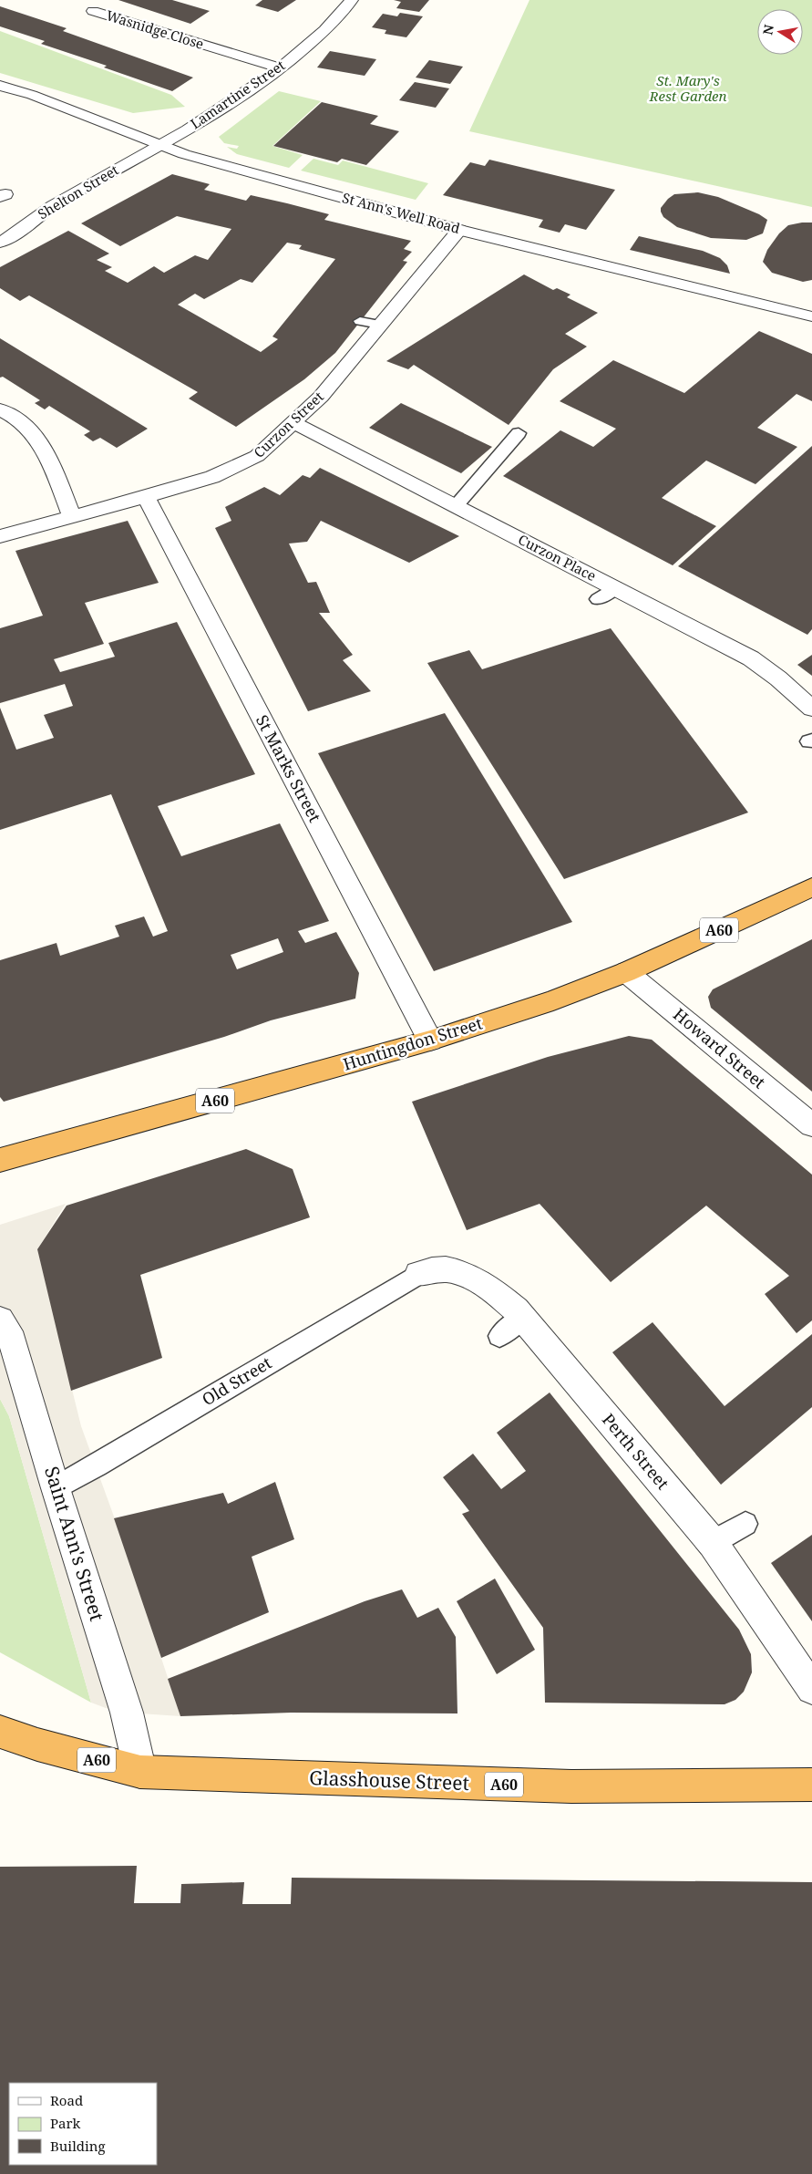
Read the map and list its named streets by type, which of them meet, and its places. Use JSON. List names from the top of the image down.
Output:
{
  "streets": {
    "highway": ["A60", "Huntingdon Street", "Glasshouse Street"],
    "street": [
      "Wasnidge Close",
      "Lamartine Street",
      "Shelton Street",
      "St Ann's Well Road",
      "Curzon Street",
      "Curzon Place",
      "St Marks Street",
      "Howard Street",
      "Perth Street",
      "Saint Ann's Street"
    ],
    "lane": ["Old Street"]
  },
  "crossings": [
    ["Wasnidge Close", "Lamartine Street"],
    ["Lamartine Street", "Shelton Street"],
    ["Lamartine Street", "St Ann's Well Road"],
    ["Shelton Street", "St Ann's Well Road"],
    ["St Ann's Well Road", "Curzon Street"],
    ["Curzon Street", "Curzon Place"],
    ["Curzon Street", "St Marks Street"],
    ["St Marks Street", "Huntingdon Street"],
    ["Huntingdon Street", "Howard Street"],
    ["Old Street", "Perth Street"],
    ["Old Street", "Saint Ann's Street"],
    ["Saint Ann's Street", "Glasshouse Street"]
  ],
  "parks": ["St. Mary's Rest Garden"],
  "legend": ["Road", "Park", "Building"],
  "north": "left"
}
